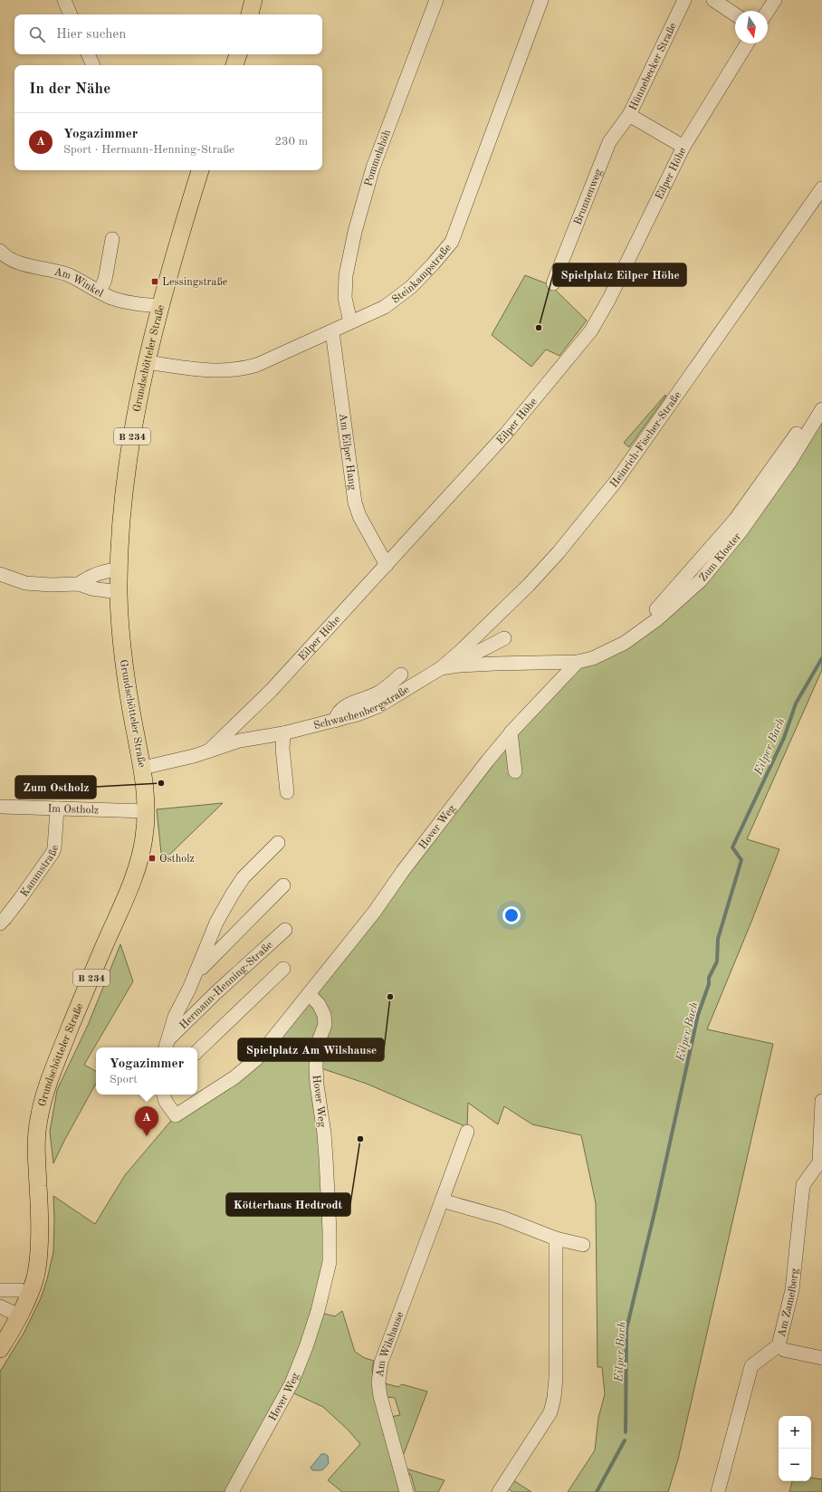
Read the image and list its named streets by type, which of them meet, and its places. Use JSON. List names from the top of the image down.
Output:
{
  "streets": {
    "main road": ["Grundschötteler Straße", "B 234"],
    "street": [
      "Hünnebecker Straße",
      "Pommelshöh",
      "Eilper Höhe",
      "Brunnenweg",
      "Steinkampstraße",
      "Am Winkel",
      "Heinrich-Fischer-Straße",
      "Am Eilper Hang",
      "Zum Kloster",
      "Schwachenbergstraße",
      "Im Ostholz",
      "Hover Weg",
      "Kammstraße",
      "Hermann-Henning-Straße",
      "Am Zamelberg",
      "Am Wilshause"
    ]
  },
  "crossings": [
    ["Hünnebecker Straße", "Eilper Höhe"],
    ["Hünnebecker Straße", "Brunnenweg"],
    ["Pommelshöh", "Steinkampstraße"],
    ["Eilper Höhe", "Am Eilper Hang"],
    ["Eilper Höhe", "Schwachenbergstraße"],
    ["Steinkampstraße", "Grundschötteler Straße"],
    ["Steinkampstraße", "Am Eilper Hang"],
    ["Am Winkel", "Grundschötteler Straße"],
    ["Grundschötteler Straße", "Schwachenbergstraße"],
    ["Grundschötteler Straße", "Im Ostholz"],
    ["Heinrich-Fischer-Straße", "Schwachenbergstraße"],
    ["Zum Kloster", "Schwachenbergstraße"],
    ["Zum Kloster", "Hover Weg"],
    ["Schwachenbergstraße", "Hover Weg"],
    ["Im Ostholz", "Kammstraße"]
  ],
  "water": ["Eilper Bach"],
  "places": {
    "transit": ["Lessingstraße", "Ostholz"],
    "other": [
      "Spielplatz Eilper Höhe",
      "Zum Ostholz",
      "Spielplatz Am Wilshause",
      "Kötterhaus Hedtrodt"
    ]
  },
  "north": "bottom",
  "page": {
    "search": "Hier suchen",
    "heading": "In der Nähe",
    "list": [
      {
        "mark": "A",
        "name": "Yogazimmer",
        "note": "Sport · Hermann-Henning-Straße",
        "value": "230 m"
      }
    ],
    "popup": ["Yogazimmer", "Sport"],
    "pins": "A",
    "map_buttons": ["+", "−"]
  }
}
